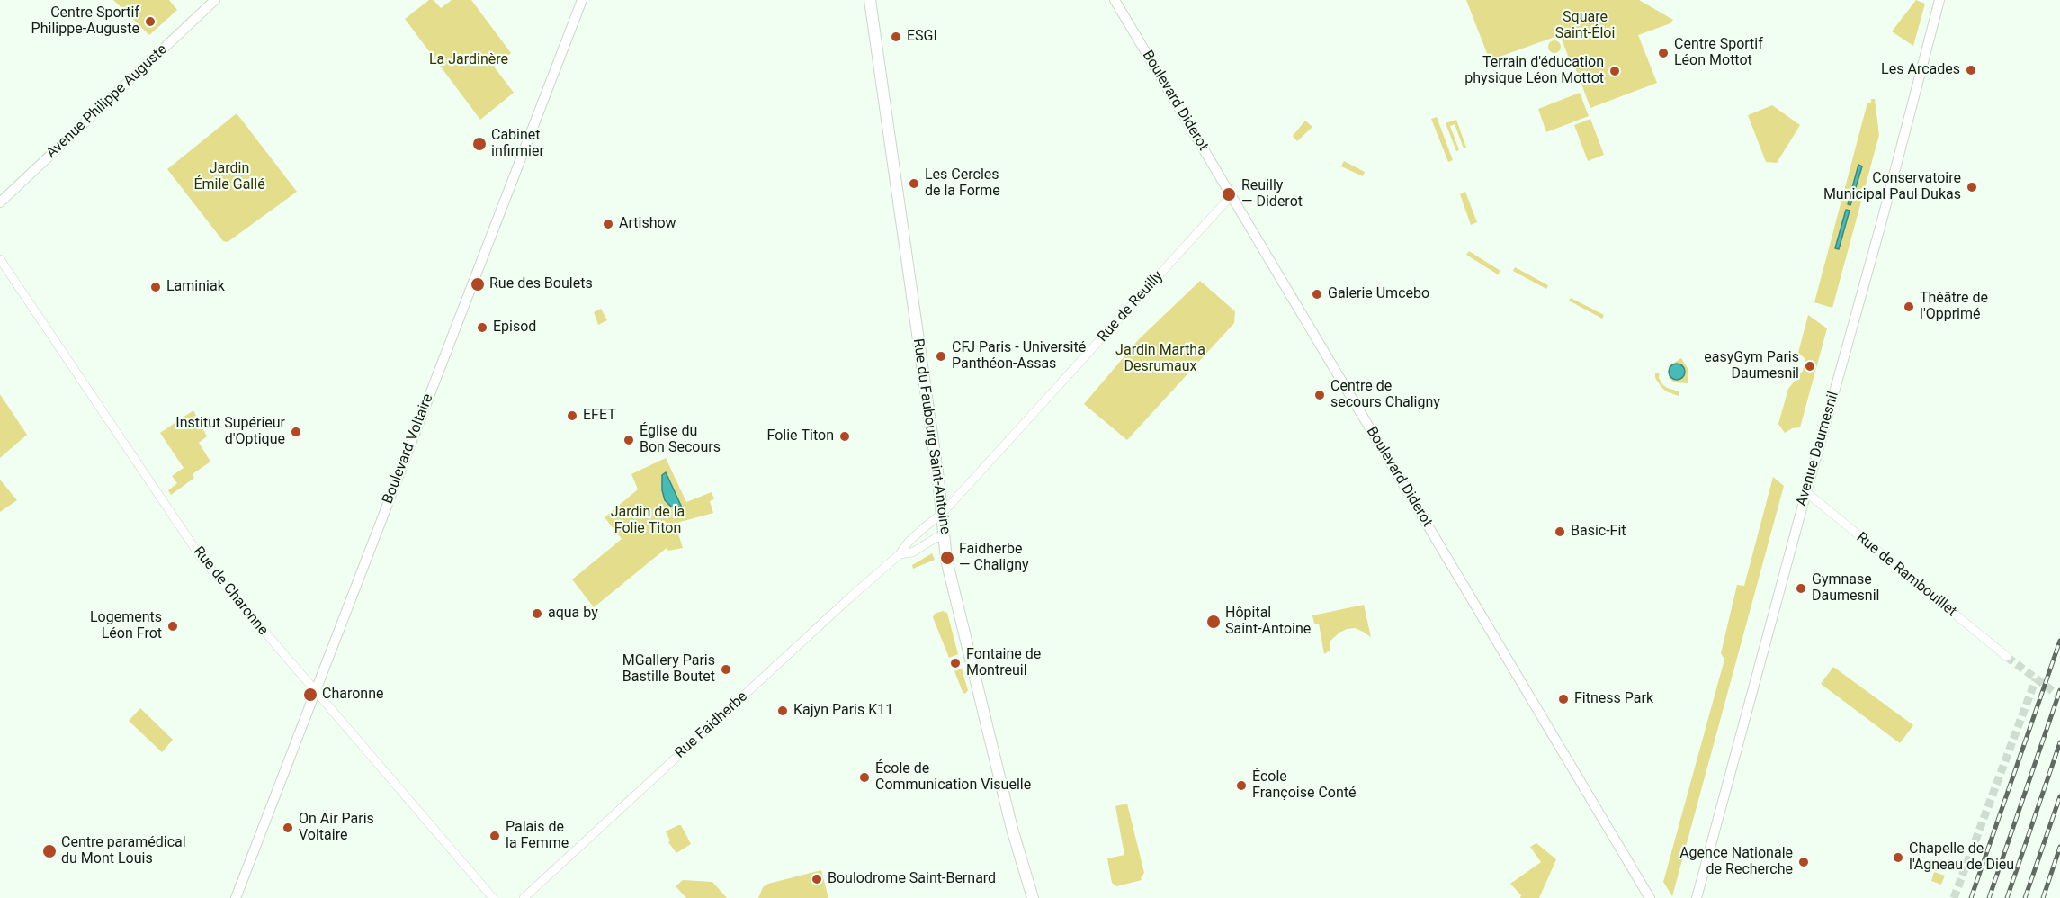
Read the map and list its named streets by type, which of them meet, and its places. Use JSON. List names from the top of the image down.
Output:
{
  "streets": {
    "main road": [
      "Boulevard Diderot",
      "Avenue Philippe Auguste",
      "Rue du Faubourg Saint-Antoine",
      "Boulevard Voltaire",
      "Avenue Daumesnil"
    ],
    "street": [
      "Rue de Reuilly",
      "Rue de Rambouillet",
      "Rue de Charonne",
      "Rue Faidherbe"
    ]
  },
  "crossings": [
    ["Boulevard Diderot", "Rue de Reuilly"],
    ["Rue de Reuilly", "Rue du Faubourg Saint-Antoine"],
    ["Rue de Reuilly", "Rue Faidherbe"],
    ["Rue du Faubourg Saint-Antoine", "Rue Faidherbe"],
    ["Boulevard Voltaire", "Rue de Charonne"],
    ["Avenue Daumesnil", "Rue de Rambouillet"]
  ],
  "parks": [
    "Square Saint-Éloi",
    "La Jardinère",
    "Jardin Émile Gallé",
    "Jardin Martha Desrumaux",
    "Jardin de la Folie Titon"
  ],
  "places": [
    "Centre Sportif Philippe-Auguste",
    "ESGI",
    "Centre Sportif Léon Mottot",
    "Les Arcades",
    "Terrain d'éducation physique Léon Mottot",
    "Cabinet infirmier",
    "Les Cercles de la Forme",
    "Conservatoire Municipal Paul Dukas",
    "Reuilly — Diderot",
    "Artishow",
    "Rue des Boulets",
    "Laminiak",
    "Galerie Umcebo",
    "Théâtre de l'Opprimé",
    "Episod",
    "CFJ Paris - Université Panthéon-Assas",
    "easyGym Paris Daumesnil",
    "Centre de secours Chaligny",
    "EFET",
    "Institut Supérieur d'Optique",
    "Folie Titon",
    "Église du Bon Secours",
    "Basic-Fit",
    "Faidherbe — Chaligny",
    "Gymnase Daumesnil",
    "aqua by",
    "Hôpital Saint-Antoine",
    "Logements Léon Frot",
    "Fontaine de Montreuil",
    "MGallery Paris Bastille Boutet",
    "Charonne",
    "Fitness Park",
    "Kajyn Paris K11",
    "École de Communication Visuelle",
    "École Françoise Conté",
    "On Air Paris Voltaire",
    "Palais de la Femme",
    "Centre paramédical du Mont Louis",
    "Chapelle de l'Agneau de Dieu",
    "Agence Nationale de Recherche",
    "Boulodrome Saint-Bernard"
  ]
}
